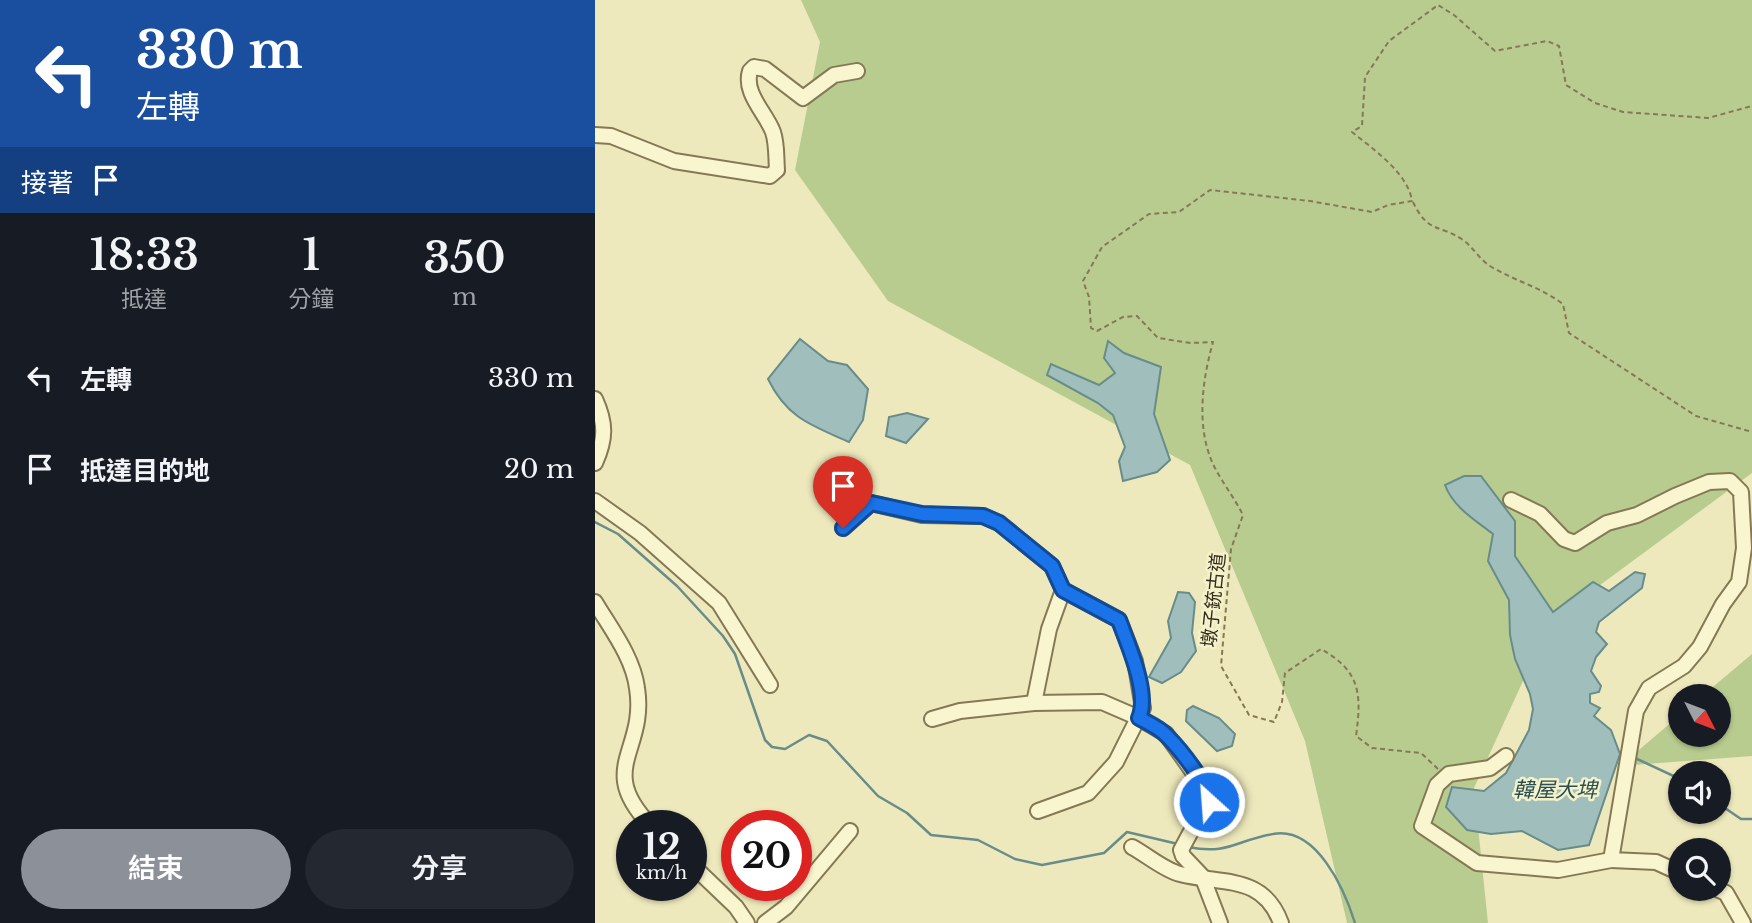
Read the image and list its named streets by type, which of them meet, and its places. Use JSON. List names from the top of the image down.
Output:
{
  "streets": {
    "path": ["墩子銃古道"]
  },
  "water": ["韓屋大埤"],
  "north": "bottom right",
  "page": {
    "turn": ["330 m", "左轉"],
    "then": "接著",
    "eta": [
      "18:33",
      "抵達",
      "1",
      "分鐘",
      "350",
      "m"
    ],
    "list": [
      {
        "name": "左轉",
        "value": "330 m"
      },
      {
        "name": "抵達目的地",
        "value": "20 m"
      }
    ],
    "speed": "12 km/h",
    "limit": "20",
    "buttons": ["結束", "分享"]
  }
}
